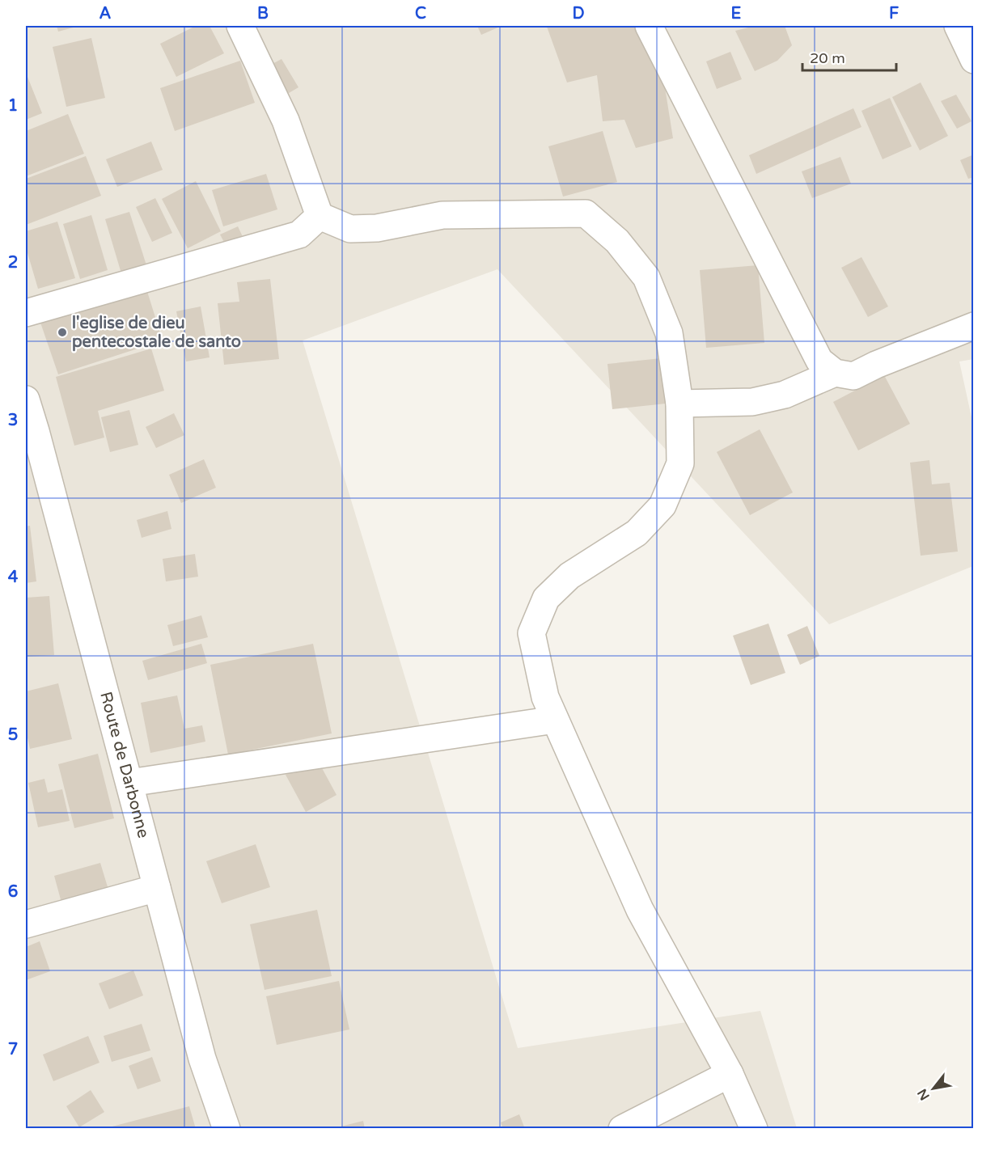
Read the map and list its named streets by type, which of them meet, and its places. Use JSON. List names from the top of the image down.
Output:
{
  "streets": {
    "street": ["Route de Darbonne"]
  },
  "places": ["l'eglise de dieu pentecostale de santo"],
  "scale_bar": "20 m",
  "north": "bottom left",
  "grid": {
    "columns": [
      "A",
      "B",
      "C",
      "D",
      "E",
      "F"
    ],
    "rows": [
      "1",
      "2",
      "3",
      "4",
      "5",
      "6",
      "7"
    ]
  }
}
